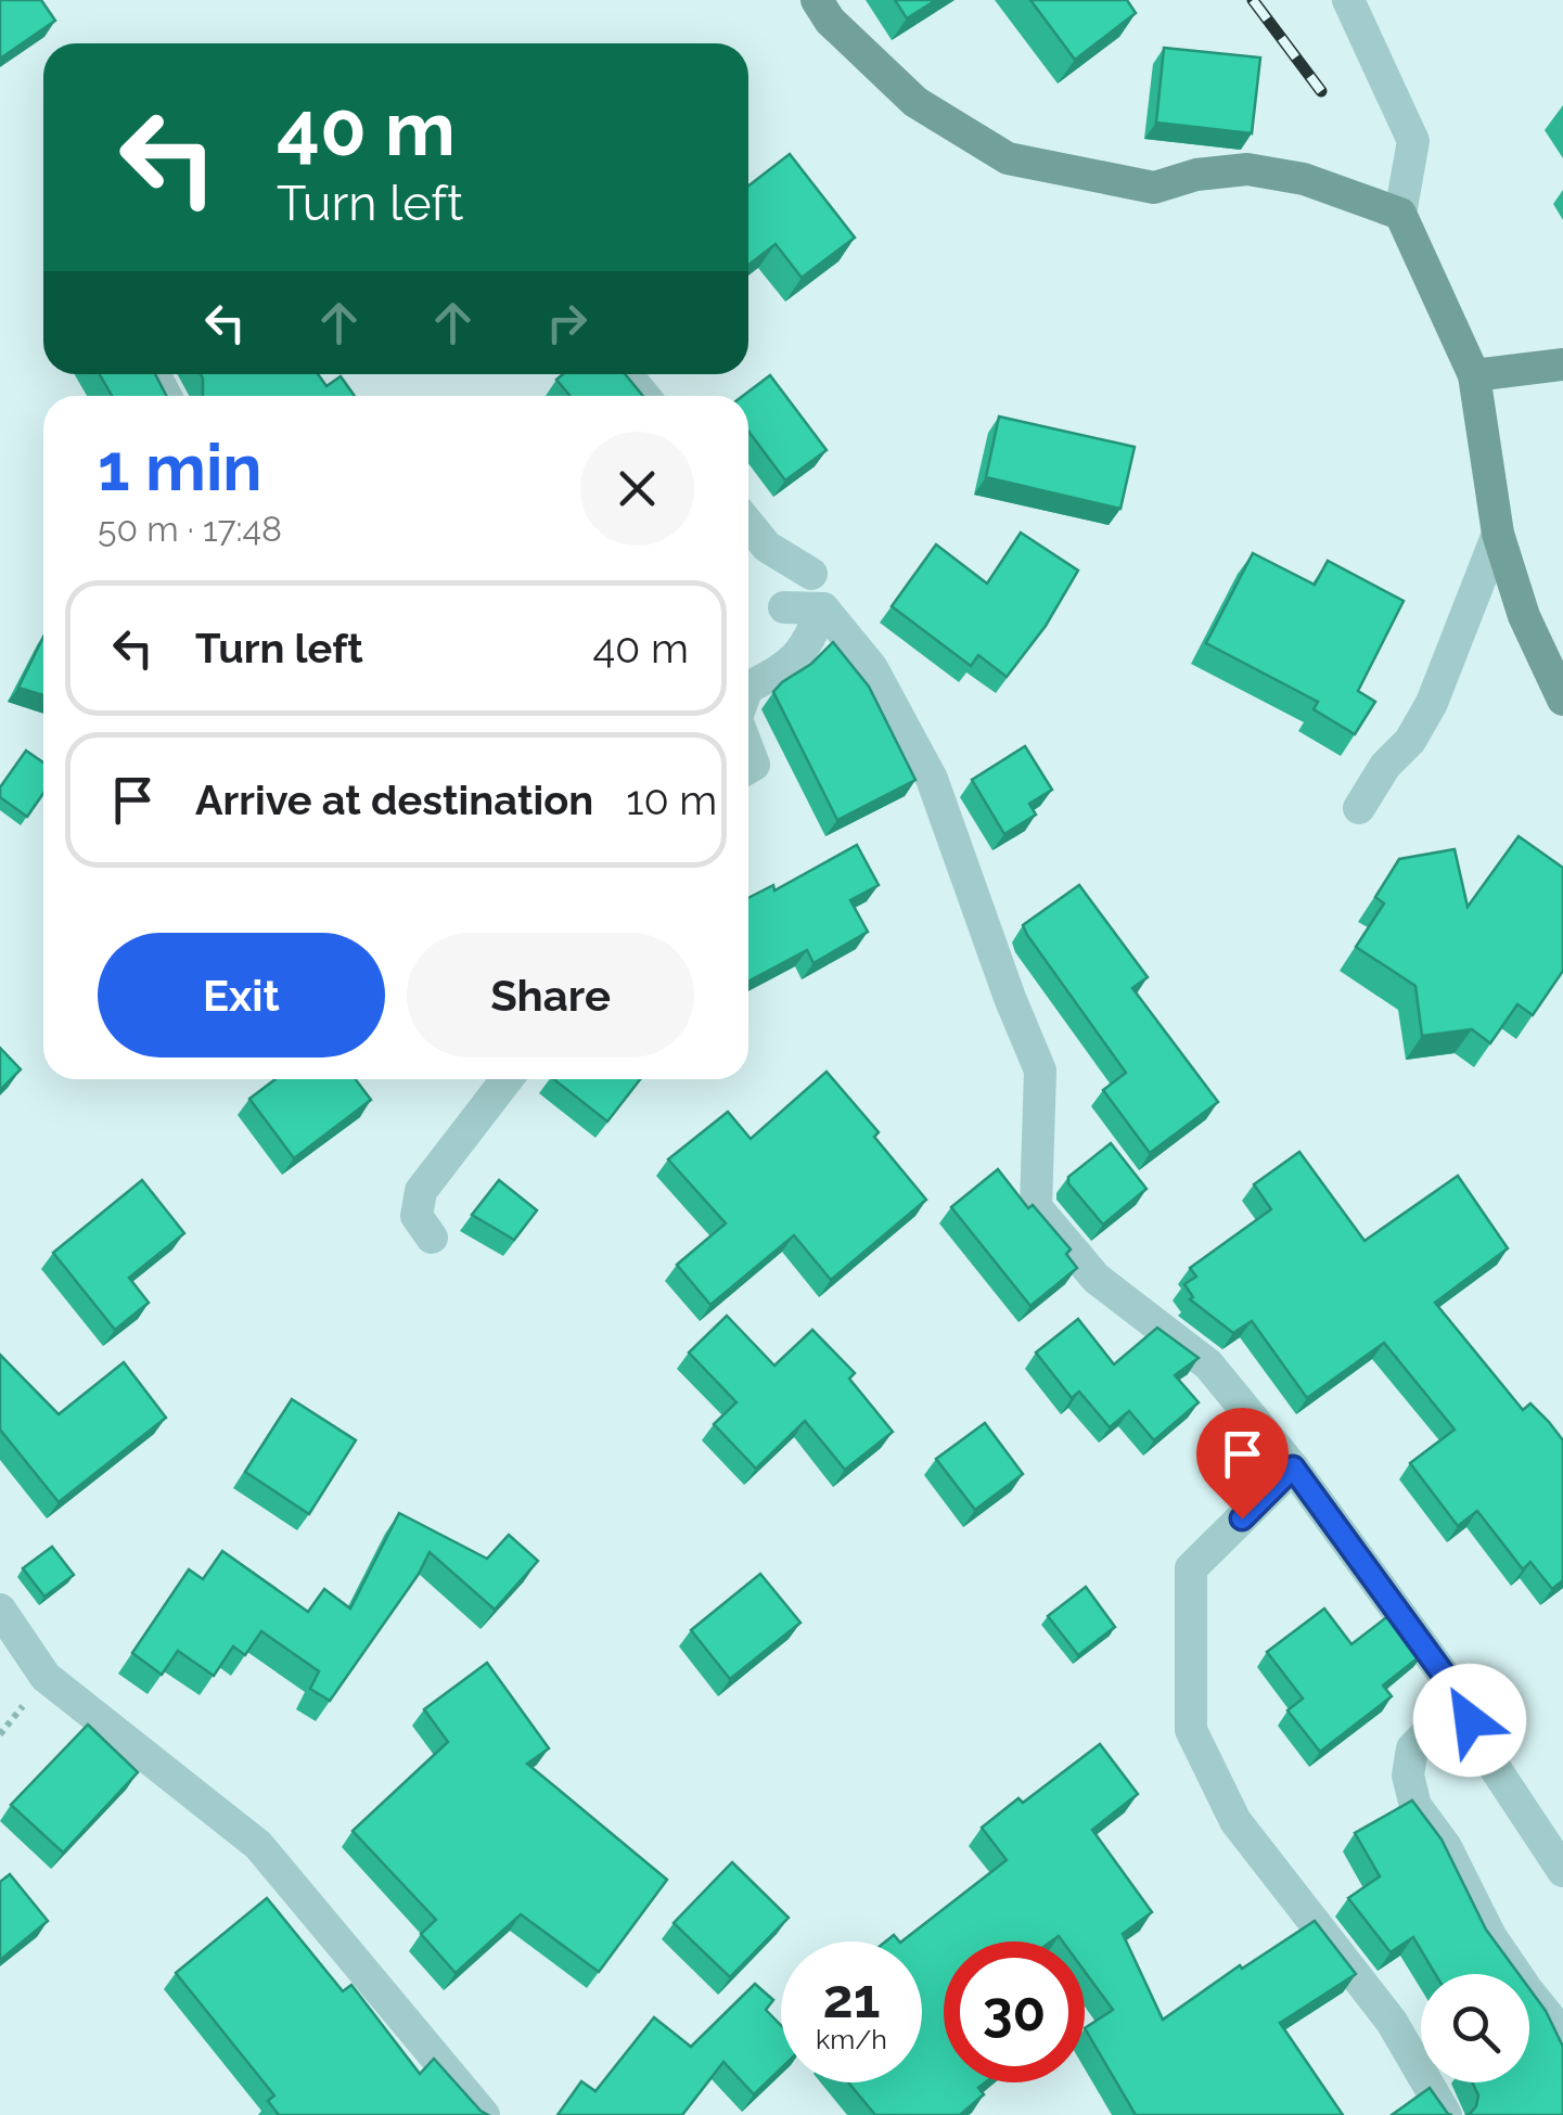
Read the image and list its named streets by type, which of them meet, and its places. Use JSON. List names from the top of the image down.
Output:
{
  "page": {
    "turn": ["40 m", "Turn left"],
    "heading": ["1 min", "50 m · 17:48"],
    "list": [
      {
        "name": "Turn left",
        "value": "40 m"
      },
      {
        "name": "Arrive at destination",
        "value": "10 m"
      }
    ],
    "buttons": ["Exit", "Share"],
    "speed": "21 km/h",
    "limit": "30"
  }
}
